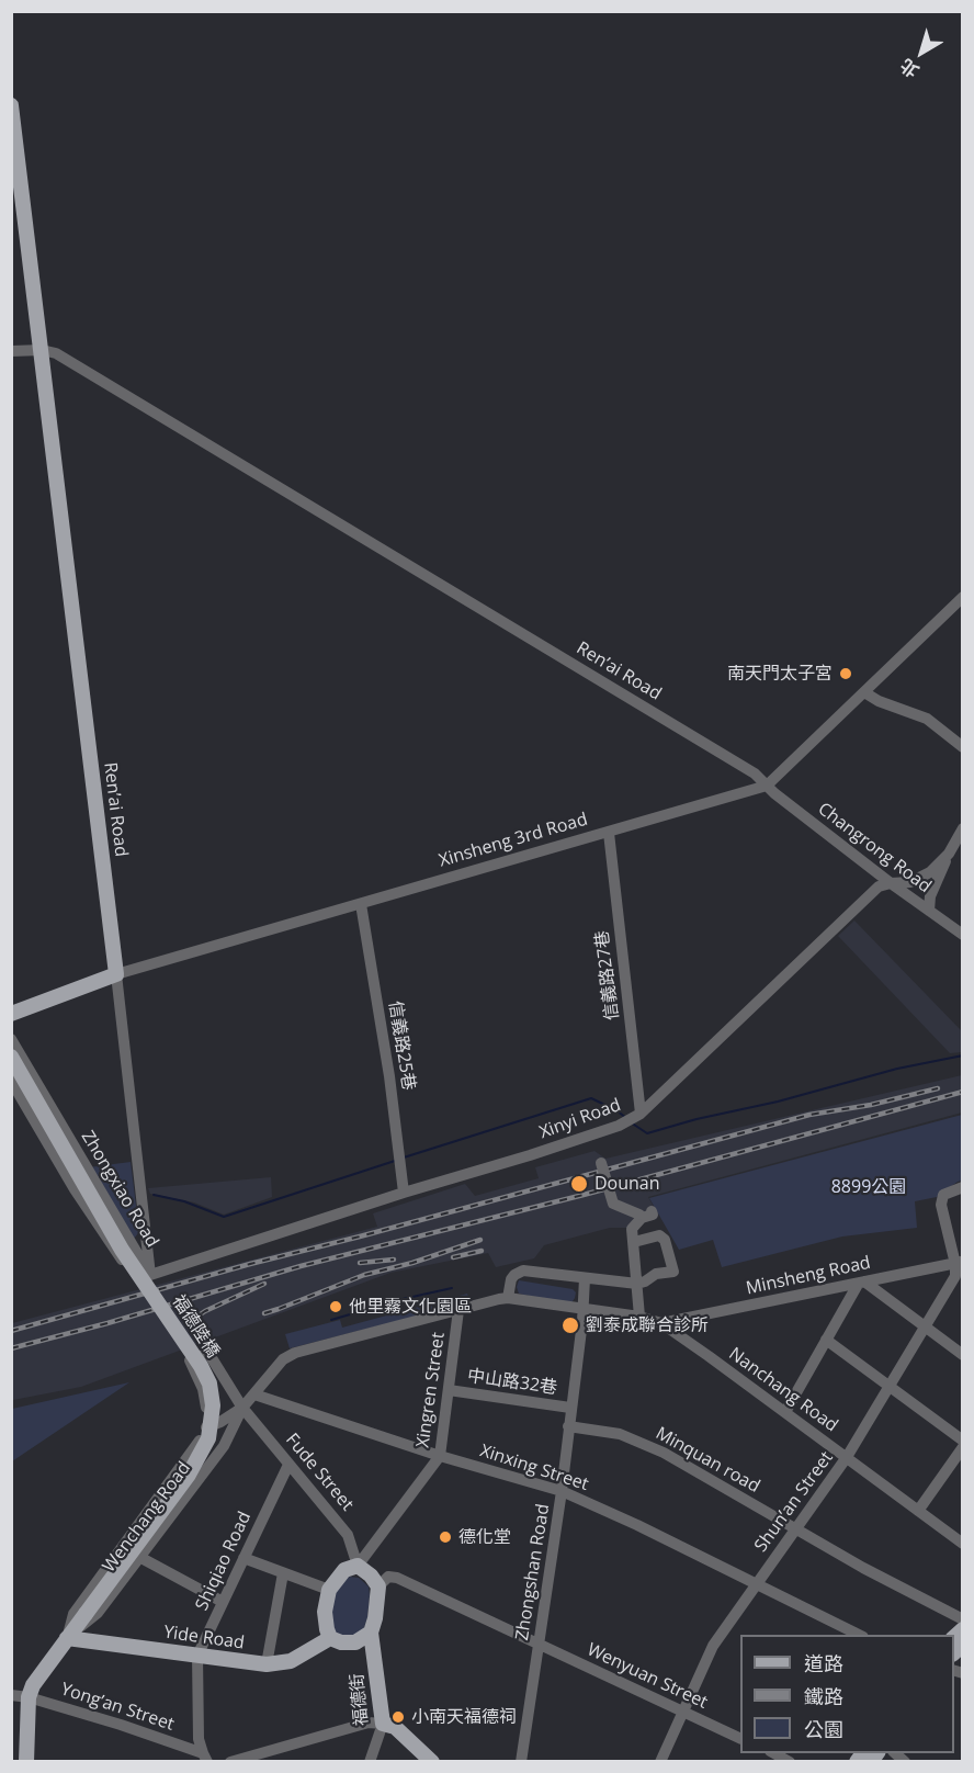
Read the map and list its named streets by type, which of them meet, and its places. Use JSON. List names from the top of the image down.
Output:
{
  "streets": {
    "main road": [
      "Ren’ai Road",
      "Xinsheng 3rd Road",
      "福德陸橋",
      "Fude Street",
      "Wenchang Road",
      "Yide Road",
      "福德街"
    ],
    "street": [
      "Changrong Road",
      "信義路27巷",
      "信義路25巷",
      "Xinyi Road",
      "Zhongxiao Road",
      "Minsheng Road",
      "中山路32巷",
      "Xingren Street",
      "Nanchang Road",
      "Minquan road",
      "Xinxing Street",
      "Shun’an Street",
      "Shiqiao Road",
      "Zhongshan Road",
      "Wenyuan Street",
      "Yong’an Street"
    ]
  },
  "crossings": [
    ["Ren’ai Road", "Xinsheng 3rd Road"],
    ["Ren’ai Road", "Changrong Road"],
    ["Ren’ai Road", "Xinyi Road"],
    ["Ren’ai Road", "Zhongxiao Road"],
    ["Xinsheng 3rd Road", "Changrong Road"],
    ["Xinsheng 3rd Road", "信義路27巷"],
    ["Xinsheng 3rd Road", "信義路25巷"],
    ["Changrong Road", "Xinyi Road"],
    ["信義路27巷", "Xinyi Road"],
    ["信義路25巷", "Xinyi Road"],
    ["Xinyi Road", "Zhongxiao Road"],
    ["Minsheng Road", "Nanchang Road"],
    ["Minsheng Road", "Shun’an Street"],
    ["福德陸橋", "Wenchang Road"],
    ["中山路32巷", "Xingren Street"],
    ["中山路32巷", "Zhongshan Road"],
    ["Xingren Street", "Nanchang Road"],
    ["Xingren Street", "Xinxing Street"],
    ["Xingren Street", "Fude Street"],
    ["Xingren Street", "Yide Road"],
    ["Xingren Street", "Wenyuan Street"],
    ["Xingren Street", "福德街"],
    ["Nanchang Road", "Xinxing Street"],
    ["Nanchang Road", "Fude Street"],
    ["Nanchang Road", "Shun’an Street"],
    ["Nanchang Road", "Wenchang Road"],
    ["Nanchang Road", "Zhongshan Road"],
    ["Minquan road", "Shun’an Street"],
    ["Minquan road", "Zhongshan Road"],
    ["Xinxing Street", "Shun’an Street"],
    ["Xinxing Street", "Zhongshan Road"],
    ["Fude Street", "Wenchang Road"],
    ["Fude Street", "Shiqiao Road"],
    ["Fude Street", "Yide Road"],
    ["Fude Street", "Wenyuan Street"],
    ["Fude Street", "福德街"],
    ["Shun’an Street", "Wenyuan Street"],
    ["Wenchang Road", "Yide Road"],
    ["Wenchang Road", "Yong’an Street"],
    ["Shiqiao Road", "Yide Road"],
    ["Shiqiao Road", "Yong’an Street"],
    ["Zhongshan Road", "Wenyuan Street"],
    ["Yide Road", "Wenyuan Street"],
    ["Yide Road", "福德街"],
    ["Wenyuan Street", "福德街"]
  ],
  "parks": ["8899公園"],
  "places": [
    "南天門太子宮",
    "Dounan",
    "他里霧文化園區",
    "劉泰成聯合診所",
    "德化堂",
    "小南天福德祠"
  ],
  "legend": ["道路", "鐵路", "公園"],
  "north": "bottom left"
}
